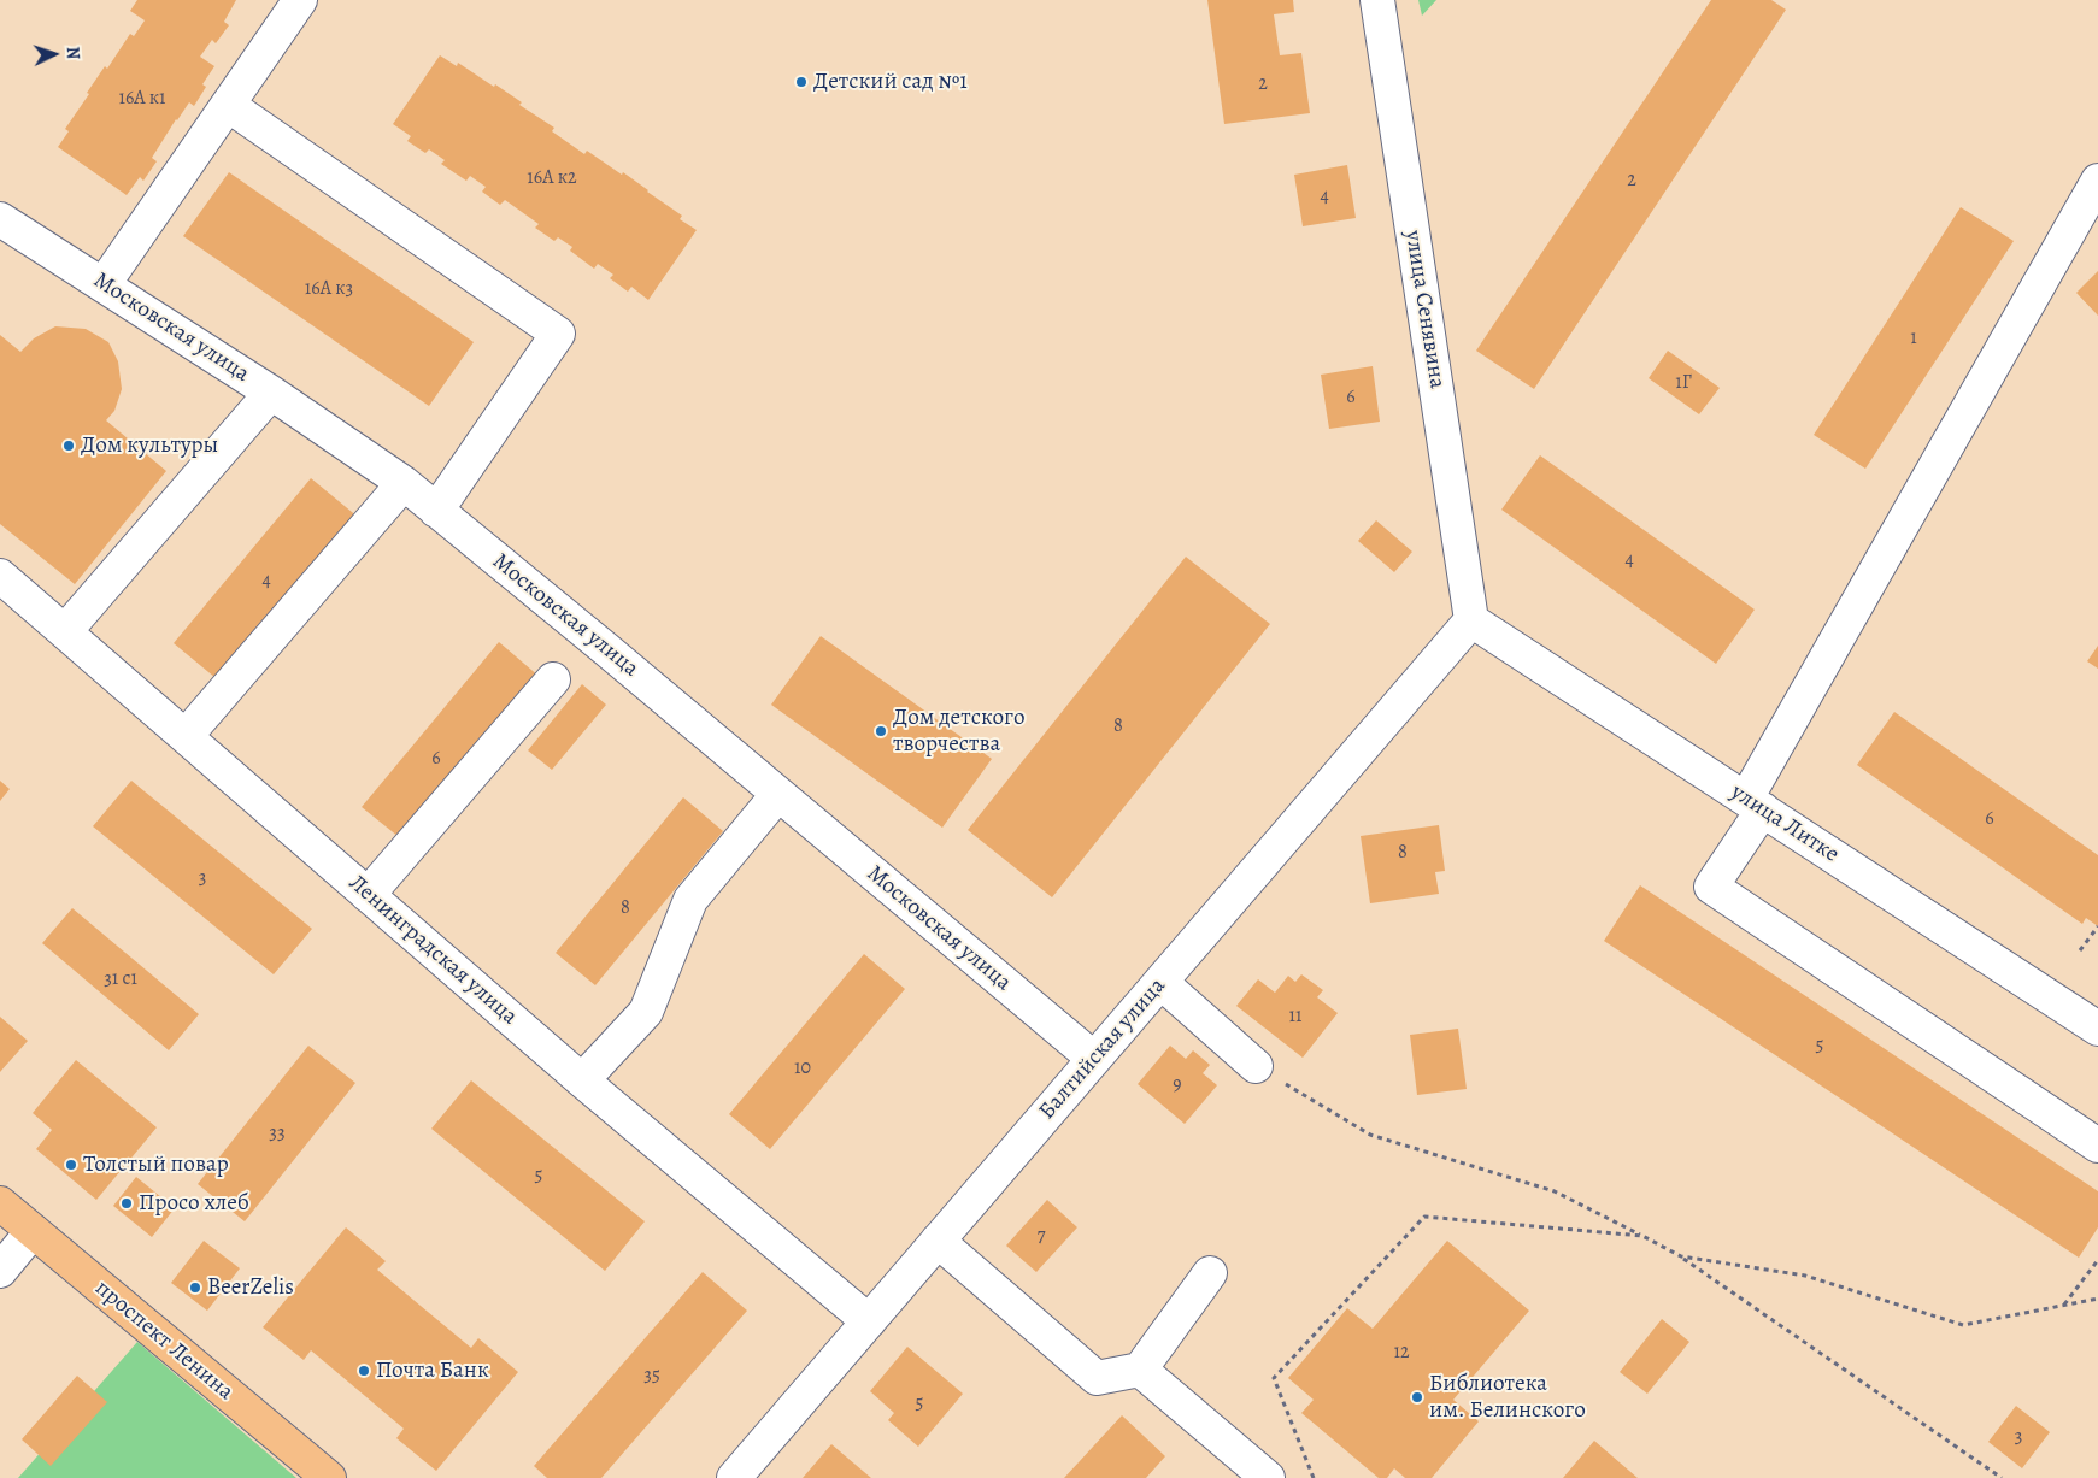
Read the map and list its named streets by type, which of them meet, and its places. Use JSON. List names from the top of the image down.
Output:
{
  "streets": {
    "main road": ["проспект Ленина"],
    "street": [
      "улица Сенявина",
      "Московская улица",
      "улица Литке",
      "Ленинградская улица",
      "Балтийская улица"
    ]
  },
  "crossings": [
    ["улица Сенявина", "улица Литке"],
    ["улица Сенявина", "Балтийская улица"],
    ["Московская улица", "Балтийская улица"],
    ["улица Литке", "Балтийская улица"],
    ["Ленинградская улица", "Балтийская улица"]
  ],
  "places": [
    "Детский сад №1",
    "Дом культуры",
    "Дом детского творчества",
    "Толстый повар",
    "Просо хлеб",
    "BeerZelis",
    "Почта Банк",
    "Библиотека им. Белинского"
  ],
  "house_numbers": [
    "2",
    "16А к1",
    "16А к2",
    "2",
    "4",
    "16А к3",
    "1",
    "1Г",
    "6",
    "4",
    "4",
    "8",
    "6",
    "6",
    "8",
    "3",
    "8",
    "31 с1",
    "11",
    "5",
    "10",
    "9",
    "33",
    "5",
    "7",
    "12",
    "35",
    "5",
    "3"
  ],
  "north": "right"
}
